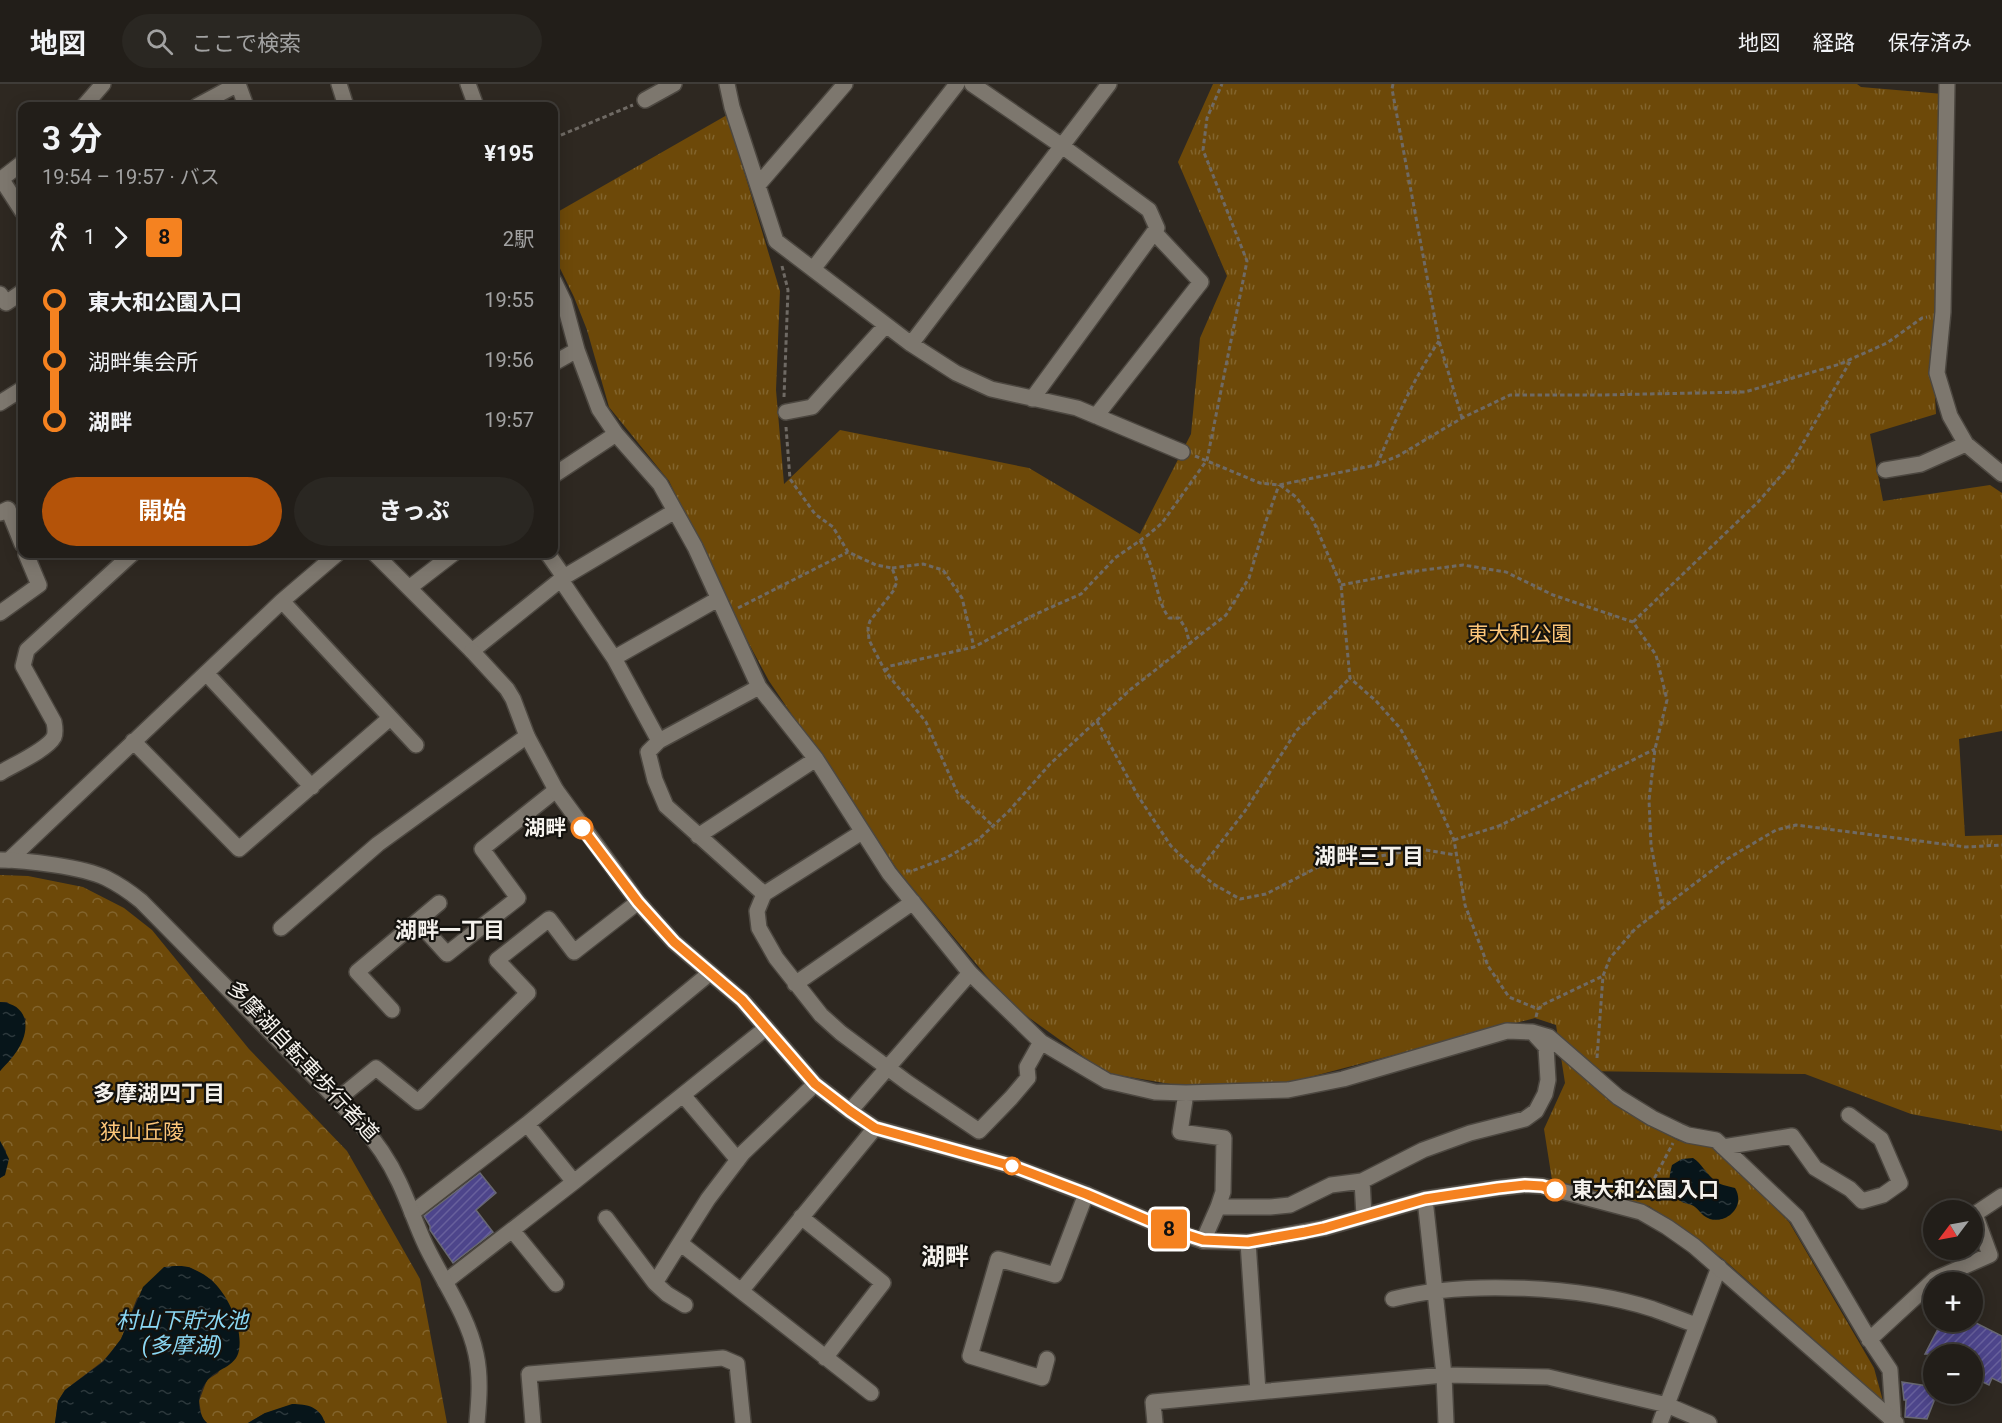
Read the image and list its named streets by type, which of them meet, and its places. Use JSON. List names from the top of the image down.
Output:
{
  "districts": [
    "湖畔三丁目",
    "湖畔一丁目",
    "多摩湖四丁目",
    "湖畔"
  ],
  "water": ["村山下貯水池 (多摩湖)"],
  "parks": ["東大和公園", "狭山丘陵"],
  "places": ["湖畔", "東大和公園入口"],
  "lines": ["bus line 8"],
  "north": "bottom left",
  "page": {
    "header": "地図",
    "search": "ここで検索",
    "nav": ["地図", "経路", "保存済み"],
    "on_map": "8",
    "heading": ["3 分", "19:54 – 19:57 · バス", "¥195"],
    "legs": ["1", "8", "2駅"],
    "list": [
      {
        "name": "東大和公園入口",
        "value": "19:55"
      },
      {
        "name": "湖畔集会所",
        "value": "19:56"
      },
      {
        "name": "湖畔",
        "value": "19:57"
      }
    ],
    "buttons": ["開始", "きっぷ"],
    "map_buttons": ["+", "−"]
  }
}
